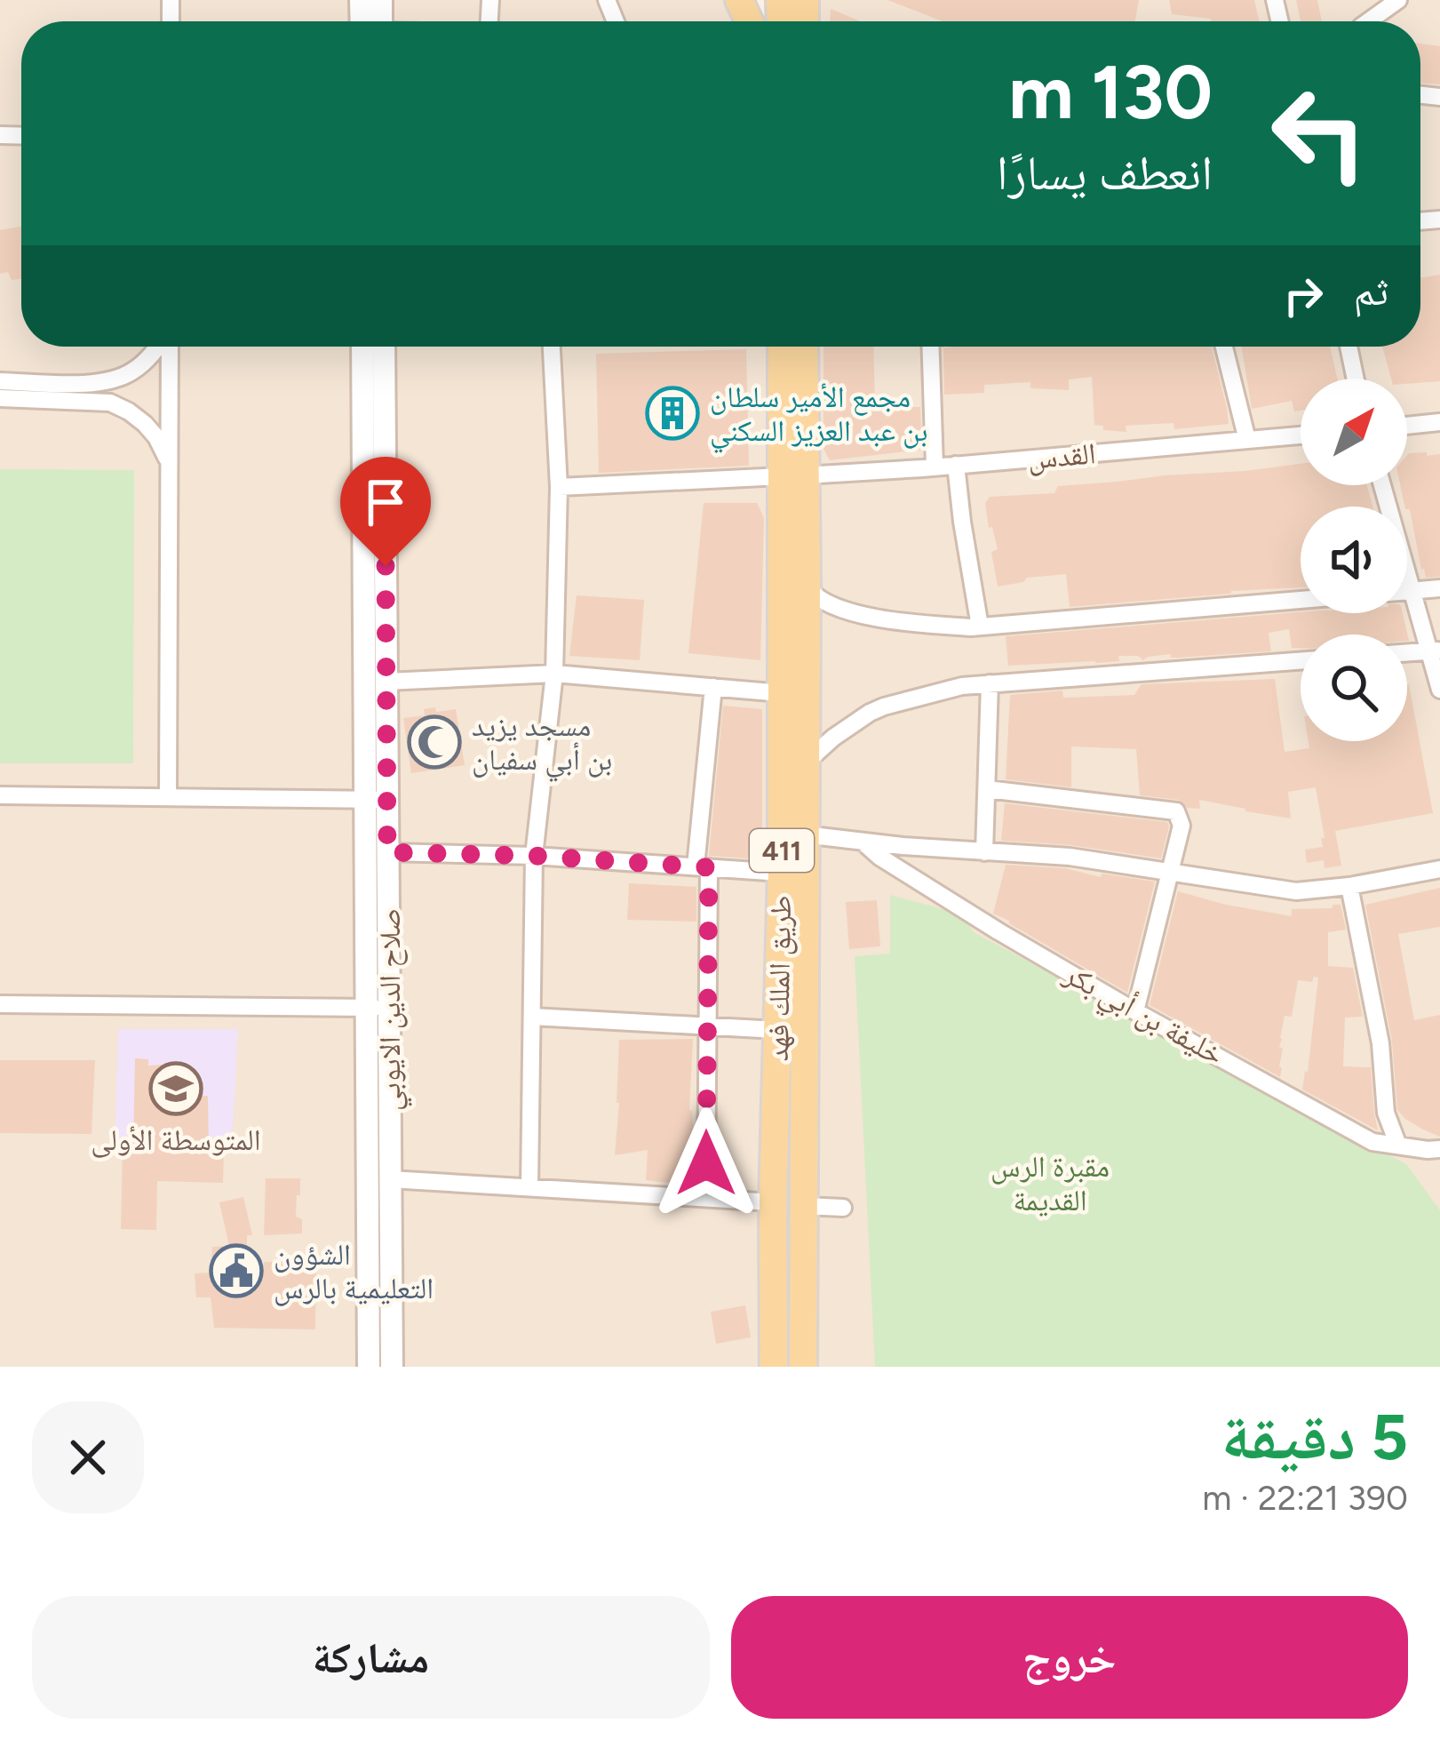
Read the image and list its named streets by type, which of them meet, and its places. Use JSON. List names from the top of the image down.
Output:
{
  "streets": {
    "main road": ["411", "طريق الملك فهد"],
    "street": ["القدس", "صلاح الدين الايوبي", "خليفة بن أبي بكر"]
  },
  "crossings": [
    ["القدس", "طريق الملك فهد"],
    ["طريق الملك فهد", "خليفة بن أبي بكر"]
  ],
  "parks": ["مقبرة الرس القديمة"],
  "places": {
    "building": ["مجمع الأمير سلطان بن عبد العزيز السكني"],
    "mosque": ["مسجد يزيد بن أبي سفيان"],
    "school or university": ["المتوسطة الأولى"],
    "public building": ["الشؤون التعليمية بالرس"]
  },
  "north": "top right",
  "page": {
    "turn": ["130 m", "انعطف يسارًا"],
    "then": "ثم",
    "heading": ["5 دقيقة", "390 m · 22:21"],
    "buttons": ["خروج", "مشاركة"]
  }
}
